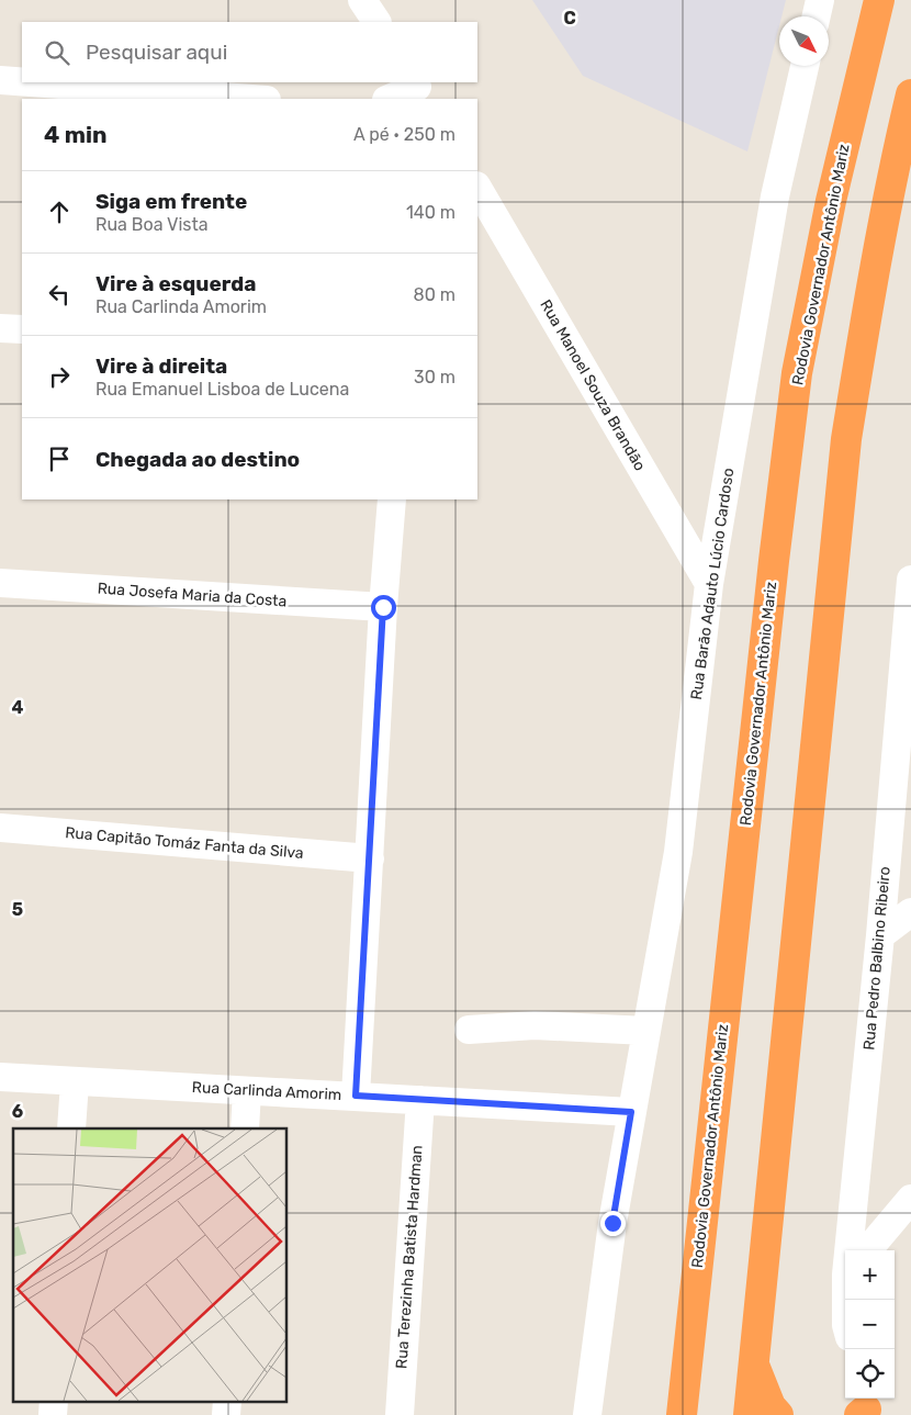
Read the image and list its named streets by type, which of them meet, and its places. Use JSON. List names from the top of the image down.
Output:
{
  "streets": {
    "highway": ["Rodovia Governador Antônio Mariz"],
    "street": [
      "Rua Manoel Souza Brandão",
      "Rua Barão Adauto Lúcio Cardoso",
      "Rua Josefa Maria da Costa",
      "Rua Capitão Tomáz Fanta da Silva",
      "Rua Pedro Balbino Ribeiro",
      "Rua Carlinda Amorim",
      "Rua Terezinha Batista Hardman"
    ]
  },
  "crossings": [
    ["Rua Manoel Souza Brandão", "Rua Barão Adauto Lúcio Cardoso"],
    ["Rua Barão Adauto Lúcio Cardoso", "Rua Carlinda Amorim"],
    ["Rua Carlinda Amorim", "Rua Terezinha Batista Hardman"]
  ],
  "north": "bottom right",
  "page": {
    "search": "Pesquisar aqui",
    "heading": ["4 min", "A pé · 250 m"],
    "list": [
      ["Siga em frente", "Rua Boa Vista", "140 m"],
      ["Vire à esquerda", "Rua Carlinda Amorim", "80 m"],
      ["Vire à direita", "Rua Emanuel Lisboa de Lucena", "30 m"],
      "Chegada ao destino"
    ],
    "map_buttons": ["+", "−"]
  },
  "grid": {
    "columns": ["C"],
    "rows": ["4", "5", "6"]
  }
}
